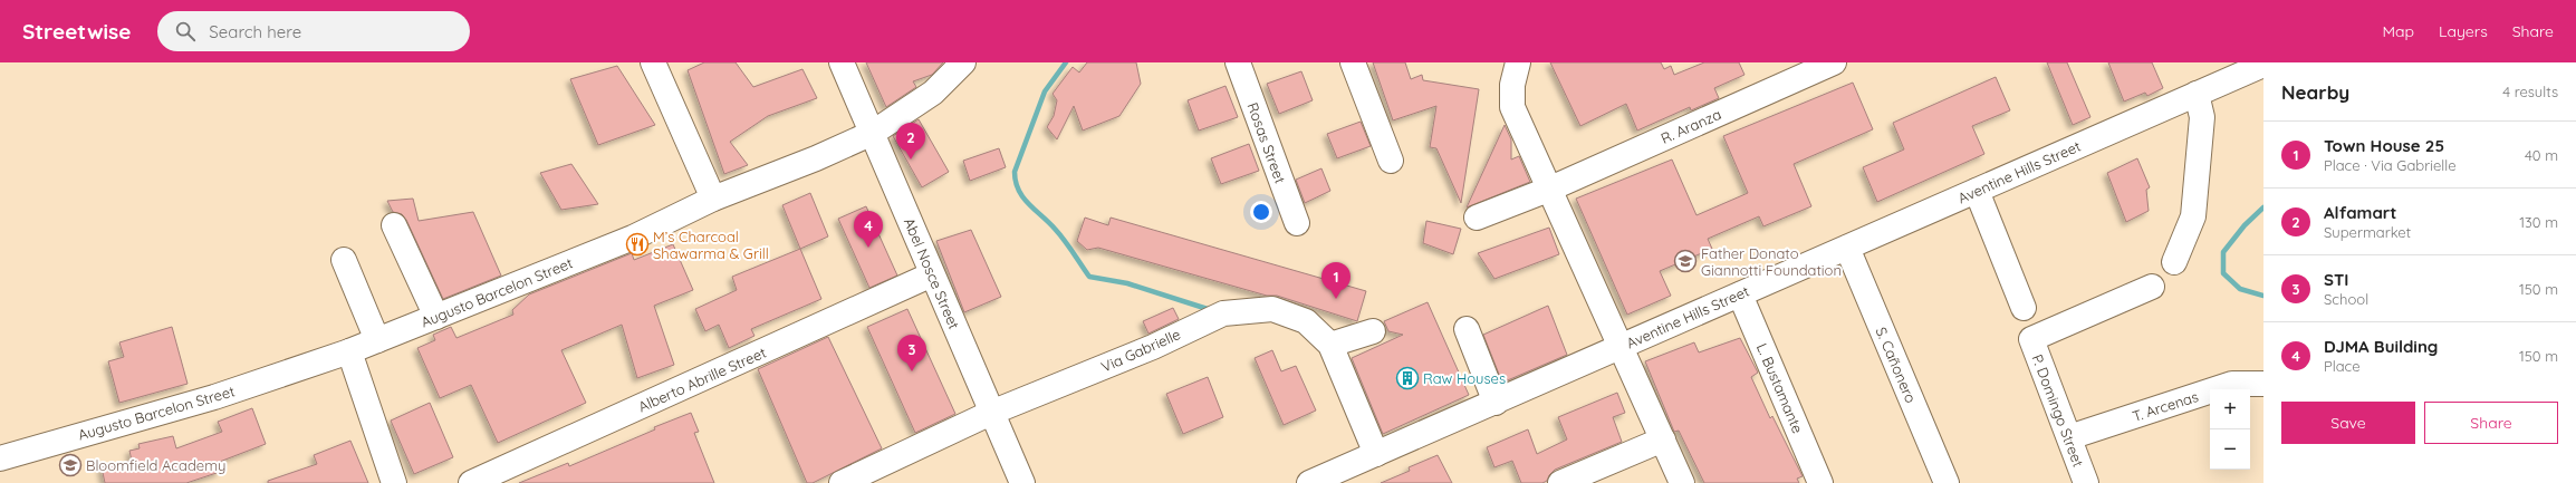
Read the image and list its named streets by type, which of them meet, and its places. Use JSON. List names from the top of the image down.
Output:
{
  "streets": {
    "street": [
      "R. Aranza",
      "Rosas Street",
      "Aventine Hills Street",
      "Abel Nosce Street",
      "Augusto Barcelon Street",
      "Via Gabrielle",
      "S. Cañonero",
      "Alberto Abrille Street",
      "L. Bustamante",
      "T. Arcenas",
      "P. Domingo Street"
    ]
  },
  "crossings": [
    ["Aventine Hills Street", "Via Gabrielle"],
    ["Aventine Hills Street", "S. Cañonero"],
    ["Aventine Hills Street", "L. Bustamante"],
    ["Abel Nosce Street", "Augusto Barcelon Street"],
    ["Abel Nosce Street", "Via Gabrielle"],
    ["Abel Nosce Street", "Alberto Abrille Street"],
    ["T. Arcenas", "P. Domingo Street"]
  ],
  "places": {
    "restaurant": ["M’s Charcoal Shawarma & Grill"],
    "school or university": ["Father Donato Giannotti Foundation", "Bloomfield Academy"],
    "building": ["Raw Houses"]
  },
  "page": {
    "header": "Streetwise",
    "search": "Search here",
    "nav": ["Map", "Layers", "Share"],
    "heading": ["Nearby", "4 results"],
    "list": [
      {
        "mark": "1",
        "name": "Town House 25",
        "note": "Place · Via Gabrielle",
        "value": "40 m"
      },
      {
        "mark": "2",
        "name": "Alfamart",
        "note": "Supermarket",
        "value": "130 m"
      },
      {
        "mark": "3",
        "name": "STI",
        "note": "School",
        "value": "150 m"
      },
      {
        "mark": "4",
        "name": "DJMA Building",
        "note": "Place",
        "value": "150 m"
      }
    ],
    "pins": [
      "2",
      "4",
      "1",
      "3"
    ],
    "buttons": ["Save", "Share"],
    "map_buttons": ["+", "−"]
  }
}
